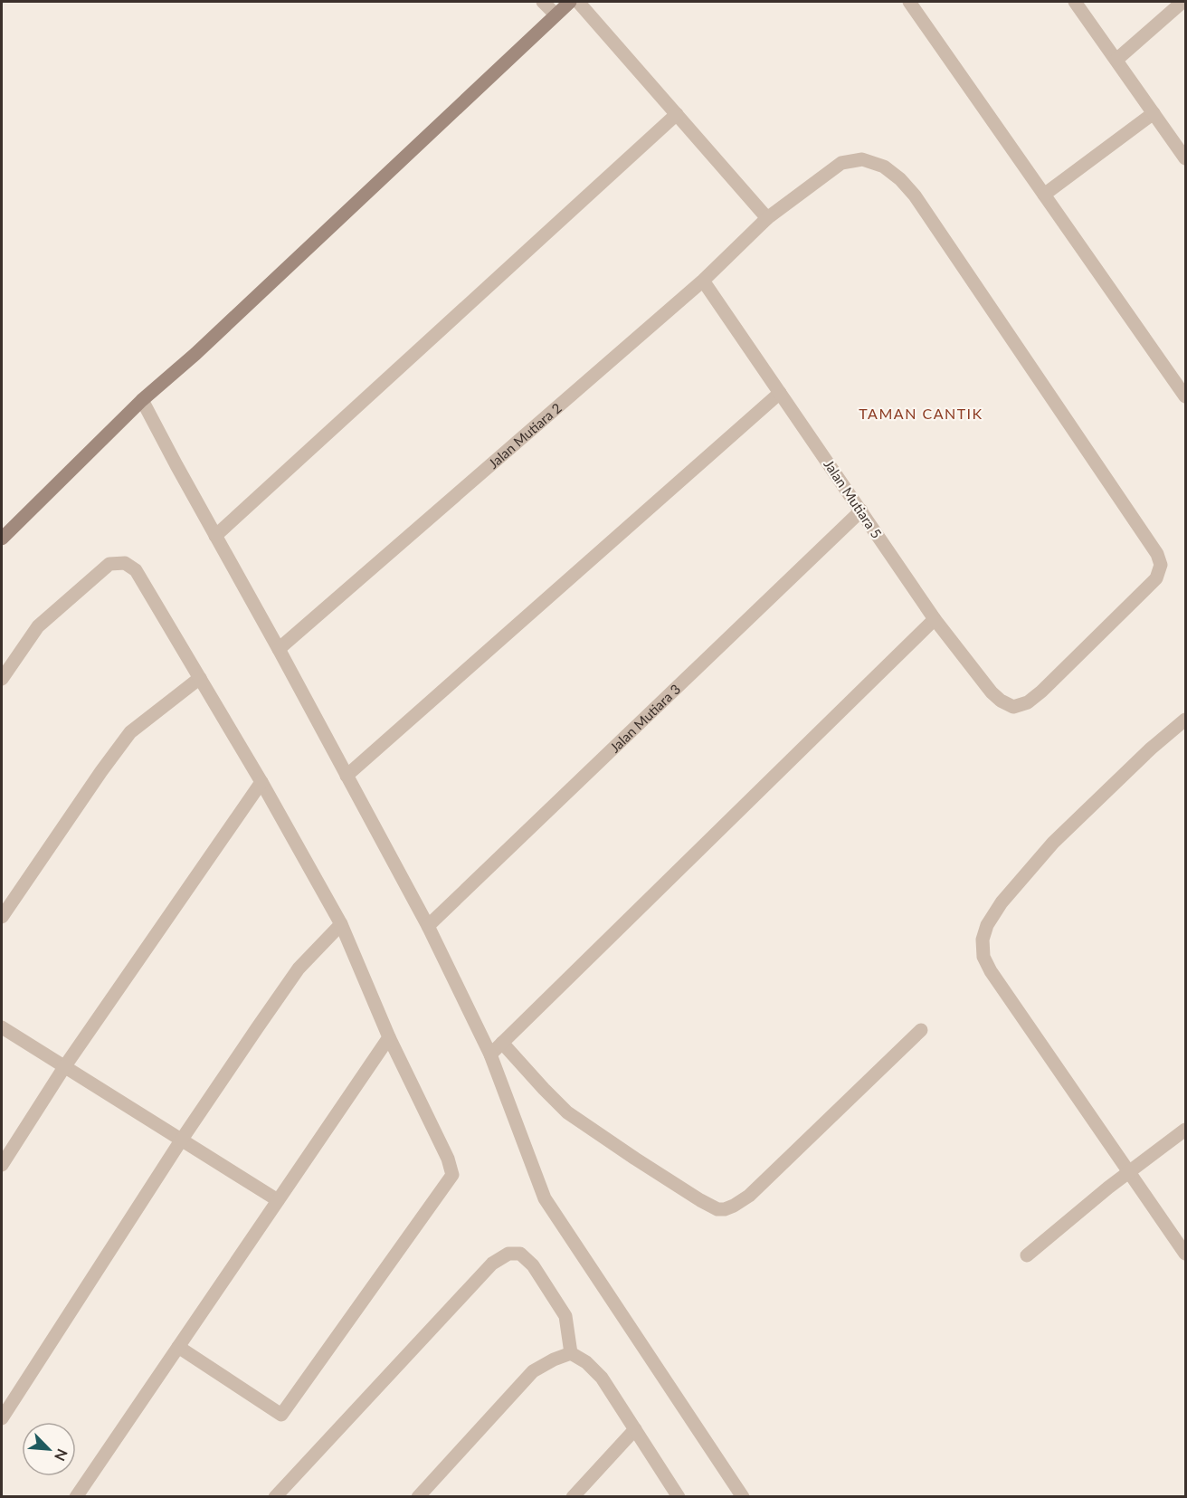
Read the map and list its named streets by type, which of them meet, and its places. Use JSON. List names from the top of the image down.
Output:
{
  "streets": {
    "street": ["Jalan Mutiara 2", "Jalan Mutiara 5", "Jalan Mutiara 3"]
  },
  "crossings": [
    ["Jalan Mutiara 2", "Jalan Mutiara 5"],
    ["Jalan Mutiara 5", "Jalan Mutiara 3"]
  ],
  "districts": ["TAMAN CANTIK"],
  "north": "bottom right"
}
